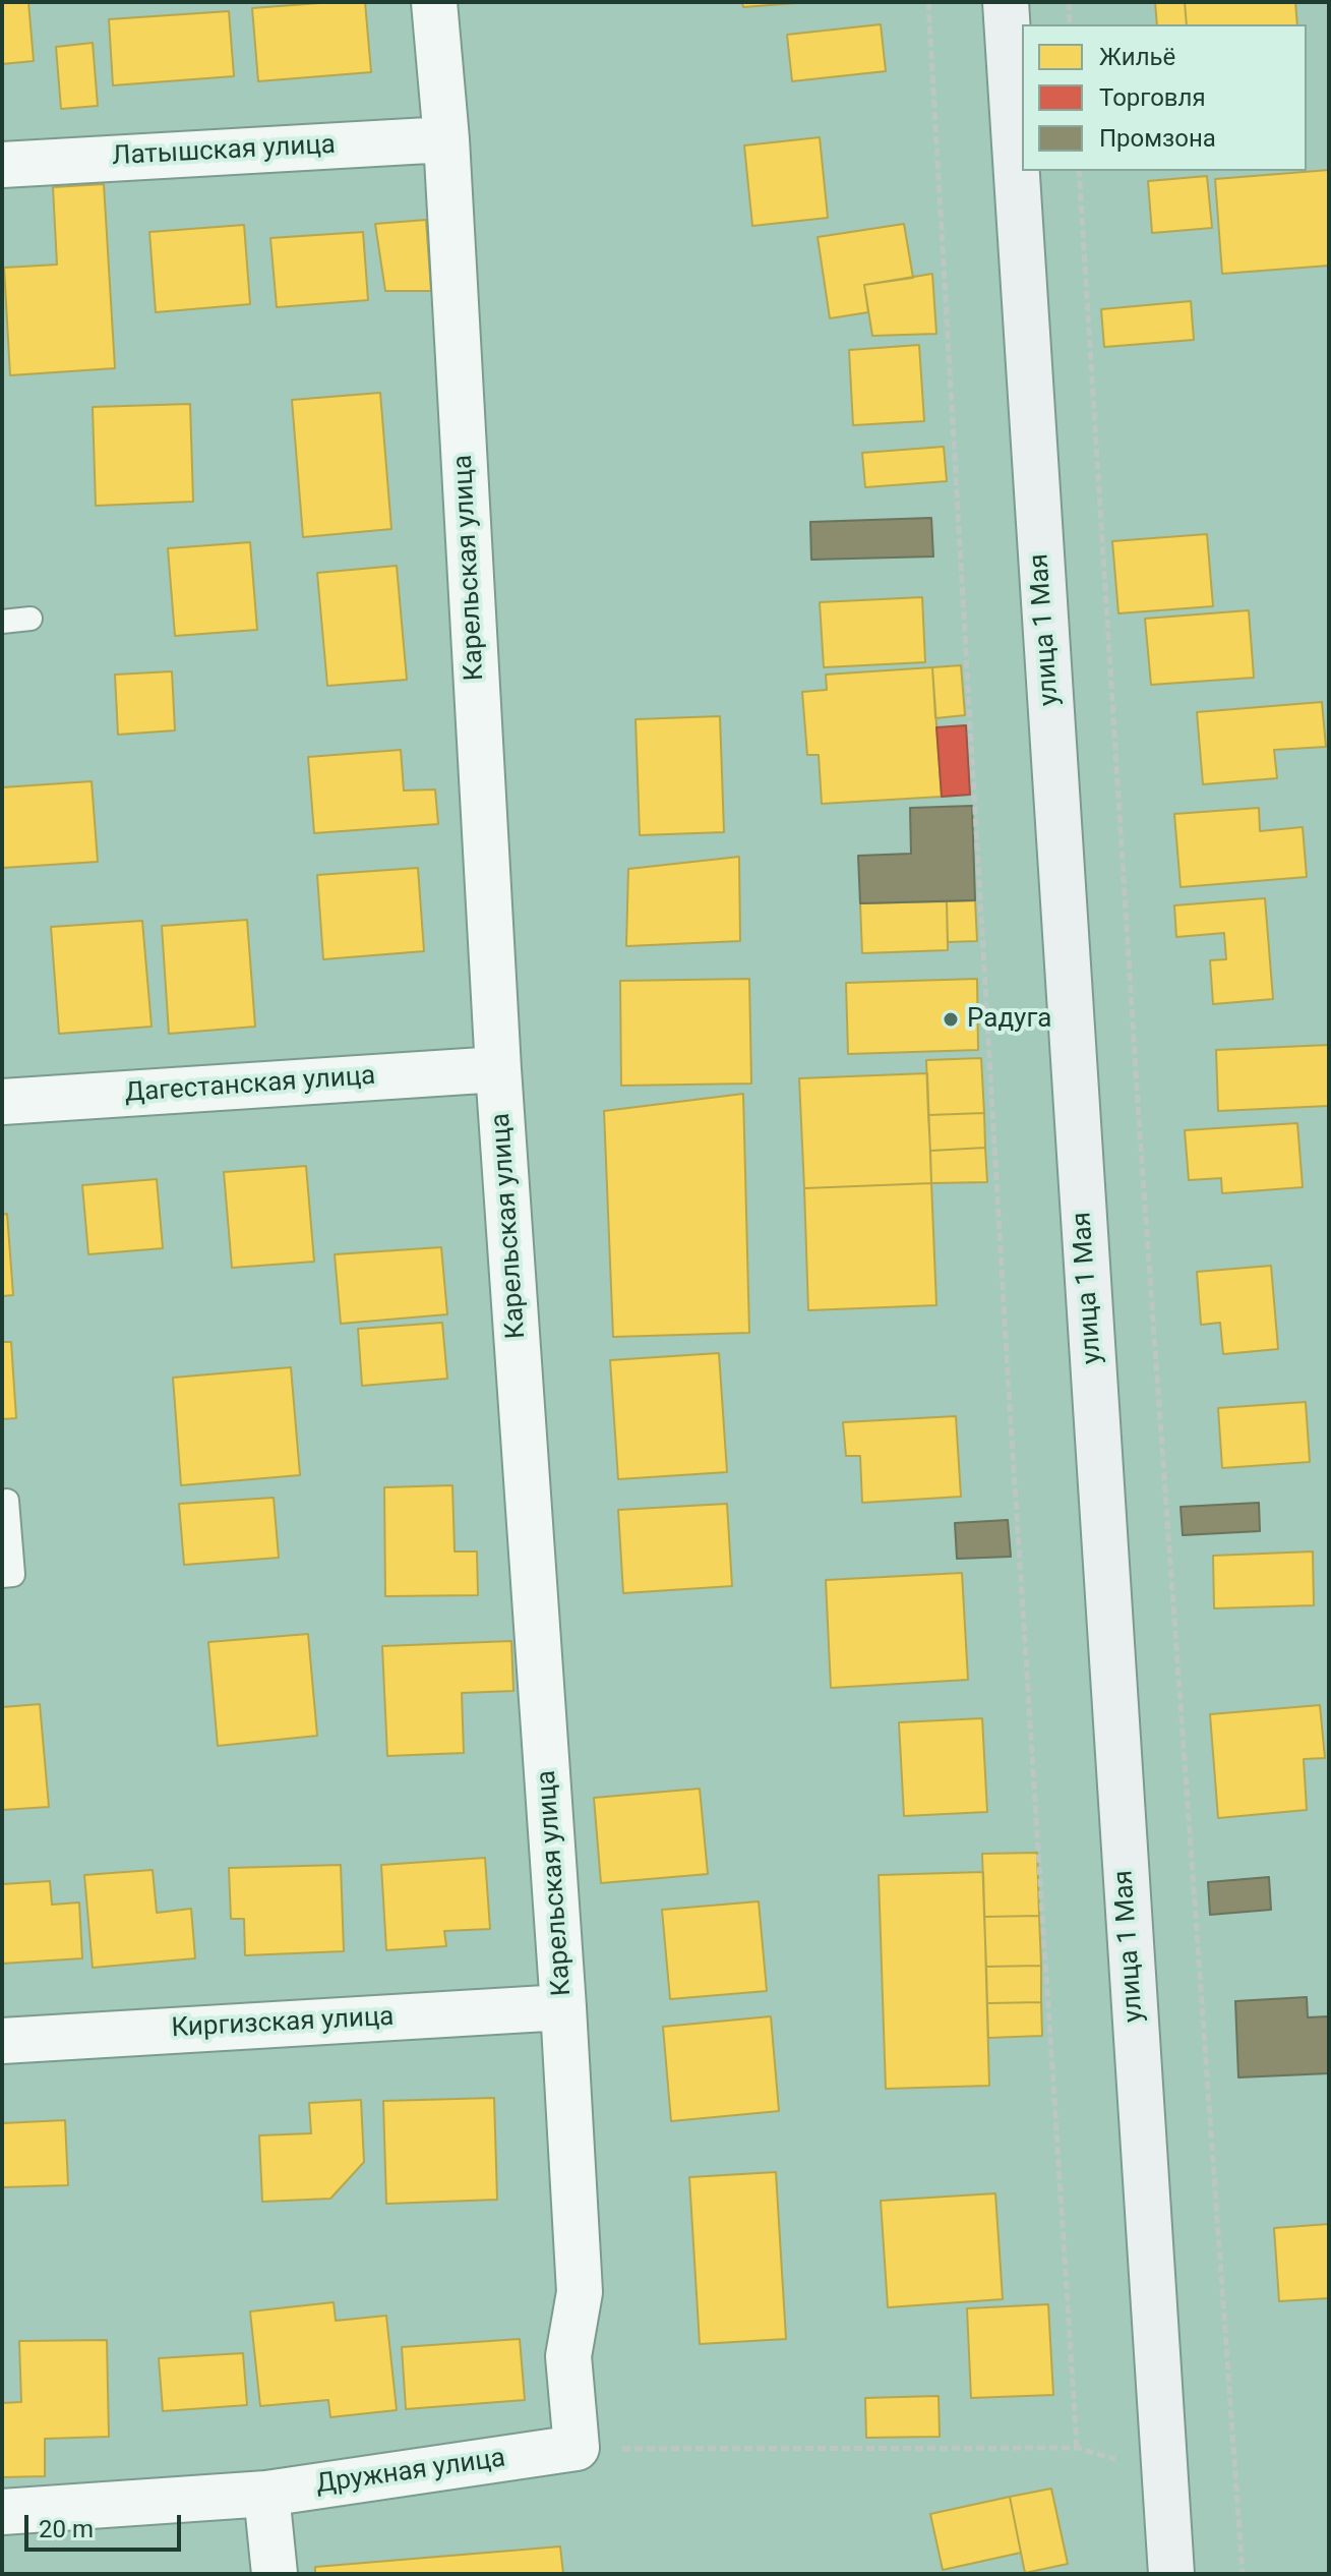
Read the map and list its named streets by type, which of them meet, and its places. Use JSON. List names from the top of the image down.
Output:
{
  "streets": {
    "main road": ["улица 1 Мая"],
    "street": [
      "Латышская улица",
      "Карельская улица",
      "Дагестанская улица",
      "Киргизская улица",
      "Дружная улица"
    ]
  },
  "crossings": [
    ["Латышская улица", "Карельская улица"],
    ["Карельская улица", "Дагестанская улица"],
    ["Карельская улица", "Киргизская улица"],
    ["Карельская улица", "Дружная улица"]
  ],
  "places": ["Радуга"],
  "legend": ["Жильё", "Торговля", "Промзона"],
  "scale_bar": "20 m"
}
